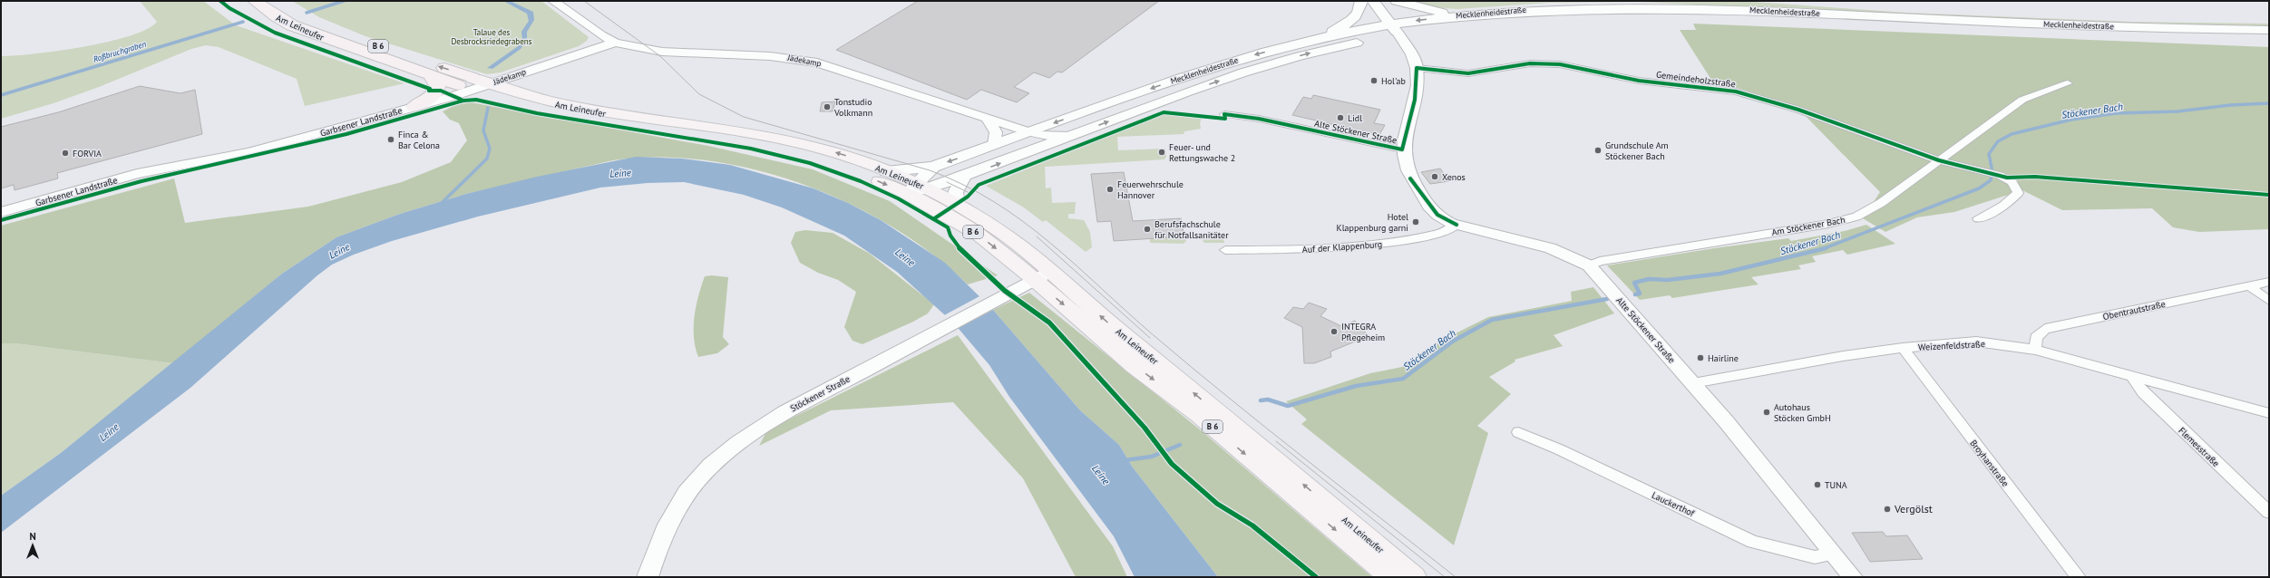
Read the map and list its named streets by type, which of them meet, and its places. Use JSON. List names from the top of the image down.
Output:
{
  "streets": {
    "highway": ["Am Leineufer", "B 6"],
    "main road": ["Mecklenheidestraße", "Stöckener Straße"],
    "street": [
      "Jädekamp",
      "Gemeindeholzstraße",
      "Garbsener Landstraße",
      "Alte Stöckener Straße",
      "Am Stöckener Bach",
      "Auf der Klappenburg",
      "Obentrautstraße",
      "Weizenfeldstraße",
      "Flemesstraße",
      "Broyhanstraße",
      "Lauckerthof"
    ]
  },
  "crossings": [
    ["Mecklenheidestraße", "Am Leineufer"],
    ["Mecklenheidestraße", "Jädekamp"],
    ["Mecklenheidestraße", "Alte Stöckener Straße"],
    ["Am Leineufer", "Jädekamp"],
    ["Am Leineufer", "Garbsener Landstraße"],
    ["Am Leineufer", "Stöckener Straße"],
    ["Gemeindeholzstraße", "Alte Stöckener Straße"],
    ["Gemeindeholzstraße", "Am Stöckener Bach"],
    ["Alte Stöckener Straße", "Am Stöckener Bach"],
    ["Alte Stöckener Straße", "Auf der Klappenburg"],
    ["Alte Stöckener Straße", "Weizenfeldstraße"],
    ["Alte Stöckener Straße", "Lauckerthof"],
    ["Obentrautstraße", "Weizenfeldstraße"],
    ["Weizenfeldstraße", "Flemesstraße"],
    ["Weizenfeldstraße", "Broyhanstraße"]
  ],
  "water": ["Roßbruchgraben", "Stöckener Bach", "Leine"],
  "parks": ["Talaue des Desbrocksriedegrabens"],
  "places": [
    "Hol'ab",
    "Tonstudio Volkmann",
    "Lidl",
    "Finca & Bar Celona",
    "Grundschule Am Stöckener Bach",
    "Feuer- und Rettungswache 2",
    "FORVIA",
    "Xenos",
    "Feuerwehrschule Hannover",
    "Hotel Klappenburg garni",
    "Berufsfachschule für Notfallsanitäter",
    "INTEGRA Pflegeheim",
    "Hairline",
    "Autohaus Stöcken GmbH",
    "TUNA",
    "Vergölst"
  ],
  "north": "top"
}
